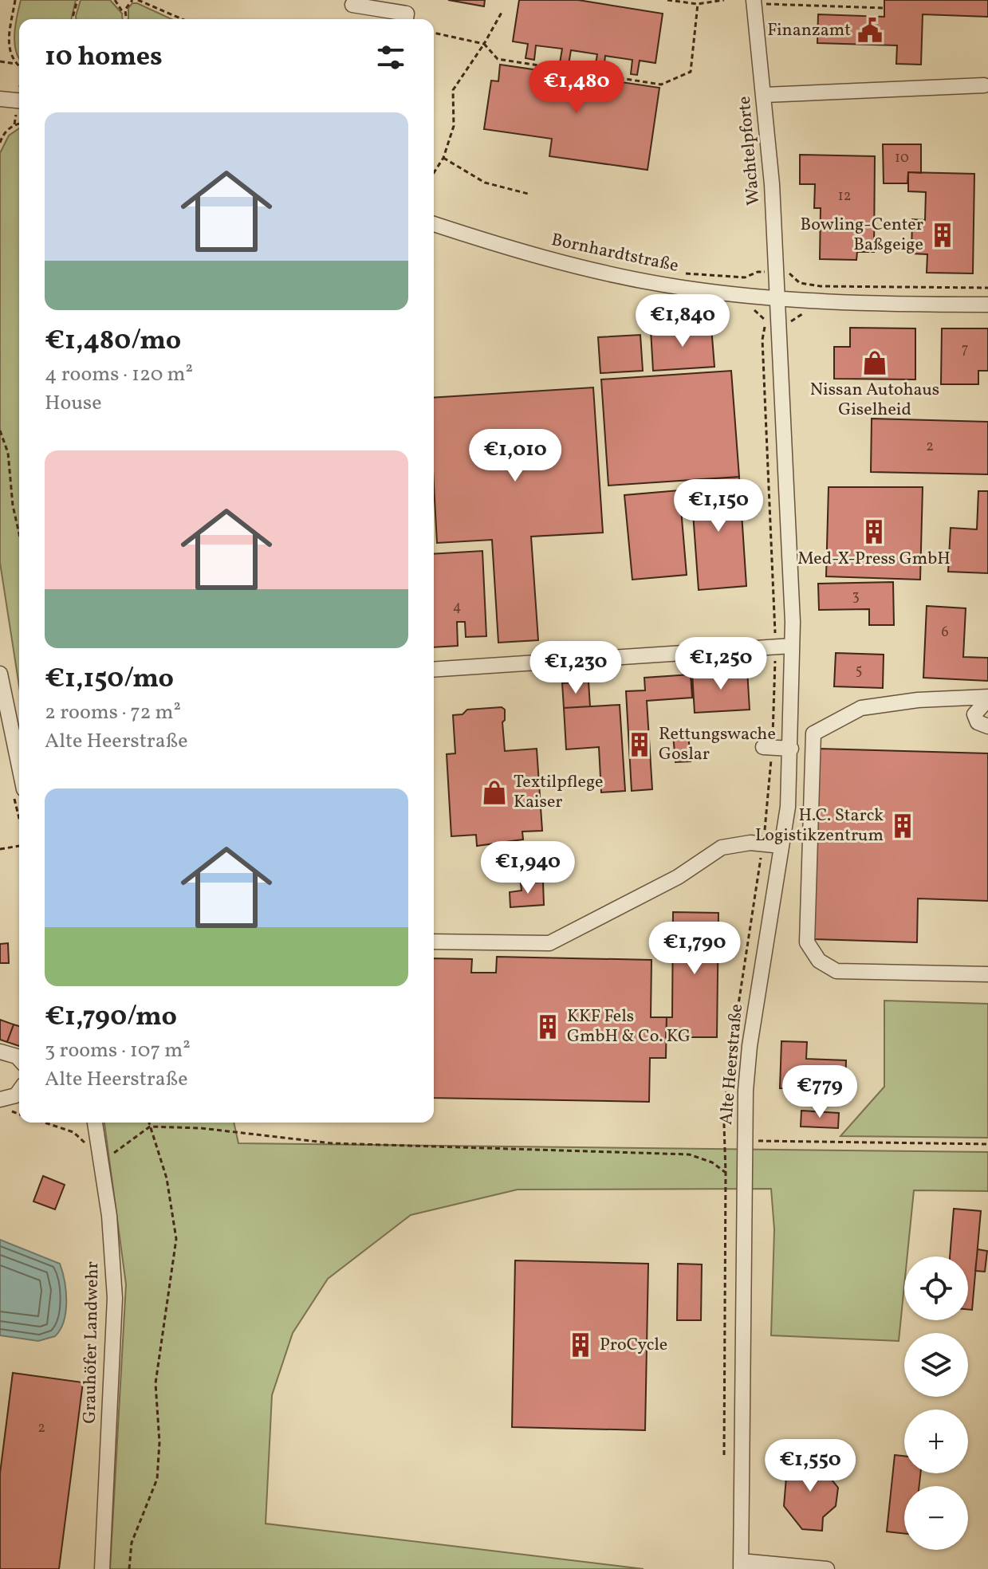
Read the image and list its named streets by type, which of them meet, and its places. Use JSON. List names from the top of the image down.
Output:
{
  "streets": {
    "street": [
      "Wachtelpforte",
      "Bornhardtstraße",
      "Alte Heerstraße",
      "Grauhöfer Landwehr"
    ]
  },
  "crossings": [
    ["Wachtelpforte", "Bornhardtstraße"],
    ["Wachtelpforte", "Alte Heerstraße"],
    ["Bornhardtstraße", "Alte Heerstraße"]
  ],
  "places": {
    "public building": ["Finanzamt"],
    "building": [
      "Bowling-Center Baßgeige",
      "Med-X-Press GmbH",
      "Rettungswache Goslar",
      "H.C. Starck Logistikzentrum",
      "KKF Fels GmbH & Co. KG",
      "ProCycle"
    ],
    "shop": ["Nissan Autohaus Giselheid", "Textilpflege Kaiser"]
  },
  "house_numbers": [
    "10",
    "12",
    "7",
    "2",
    "3",
    "4",
    "6",
    "5",
    "2"
  ],
  "page": {
    "heading": "10 homes",
    "price": [
      "€1,480",
      "€1,840",
      "€1,010",
      "€1,150",
      "€1,250",
      "€1,230",
      "€1,940",
      "€1,790",
      "€779",
      "€1,550"
    ],
    "list": [
      {
        "name": "€1,480/mo",
        "note": "4 rooms · 120 m² · House"
      },
      {
        "name": "€1,150/mo",
        "note": "2 rooms · 72 m² · Alte Heerstraße"
      },
      {
        "name": "€1,790/mo",
        "note": "3 rooms · 107 m² · Alte Heerstraße"
      }
    ],
    "map_buttons": ["+", "−"]
  }
}
